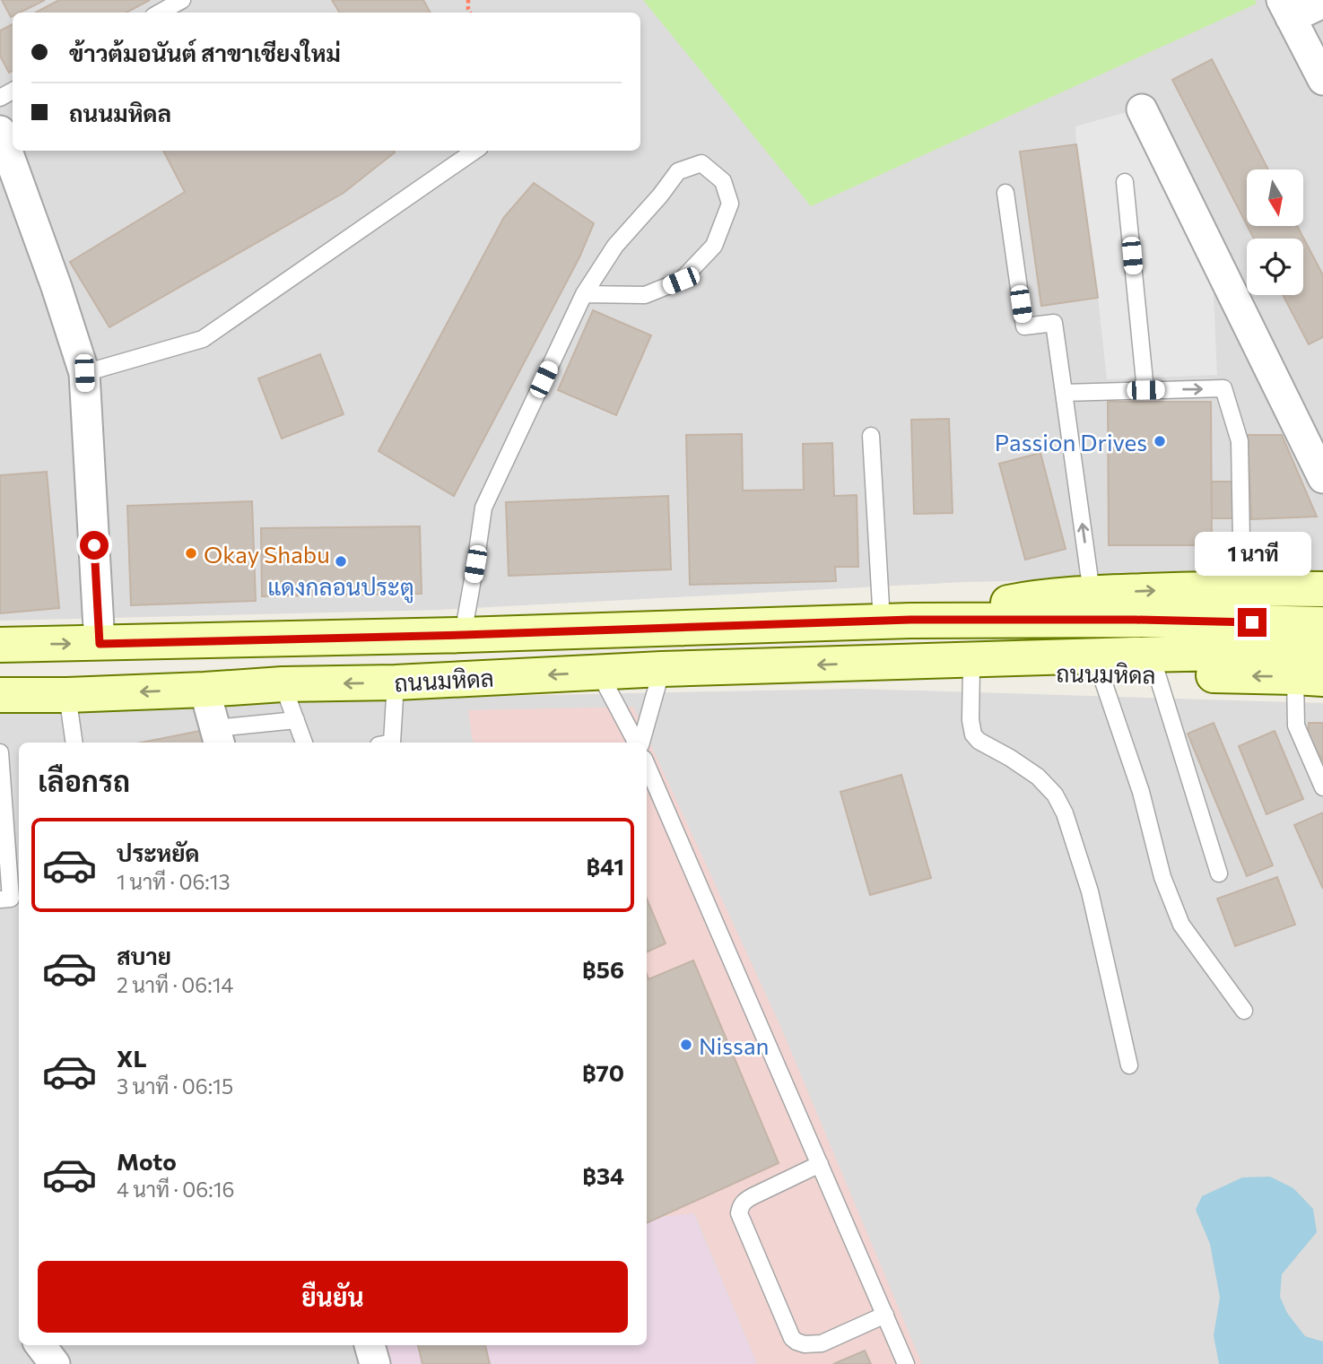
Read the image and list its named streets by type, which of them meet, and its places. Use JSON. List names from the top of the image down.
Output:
{
  "streets": {
    "main road": ["ถนนมหิดล"]
  },
  "places": [
    "Passion Drives",
    "Okay Shabu",
    "แดงกลอนประตู",
    "Nissan"
  ],
  "north": "bottom",
  "page": {
    "banner": ["ข้าวต้มอนันต์ สาขาเชียงใหม่", "ถนนมหิดล"],
    "bubble": "1 นาที",
    "heading": "เลือกรถ",
    "list": [
      {
        "name": "ประหยัด",
        "note": "1 นาที · 06:13",
        "value": "฿41"
      },
      {
        "name": "สบาย",
        "note": "2 นาที · 06:14",
        "value": "฿56"
      },
      {
        "name": "XL",
        "note": "3 นาที · 06:15",
        "value": "฿70"
      },
      {
        "name": "Moto",
        "note": "4 นาที · 06:16",
        "value": "฿34"
      }
    ],
    "buttons": "ยืนยัน"
  }
}
